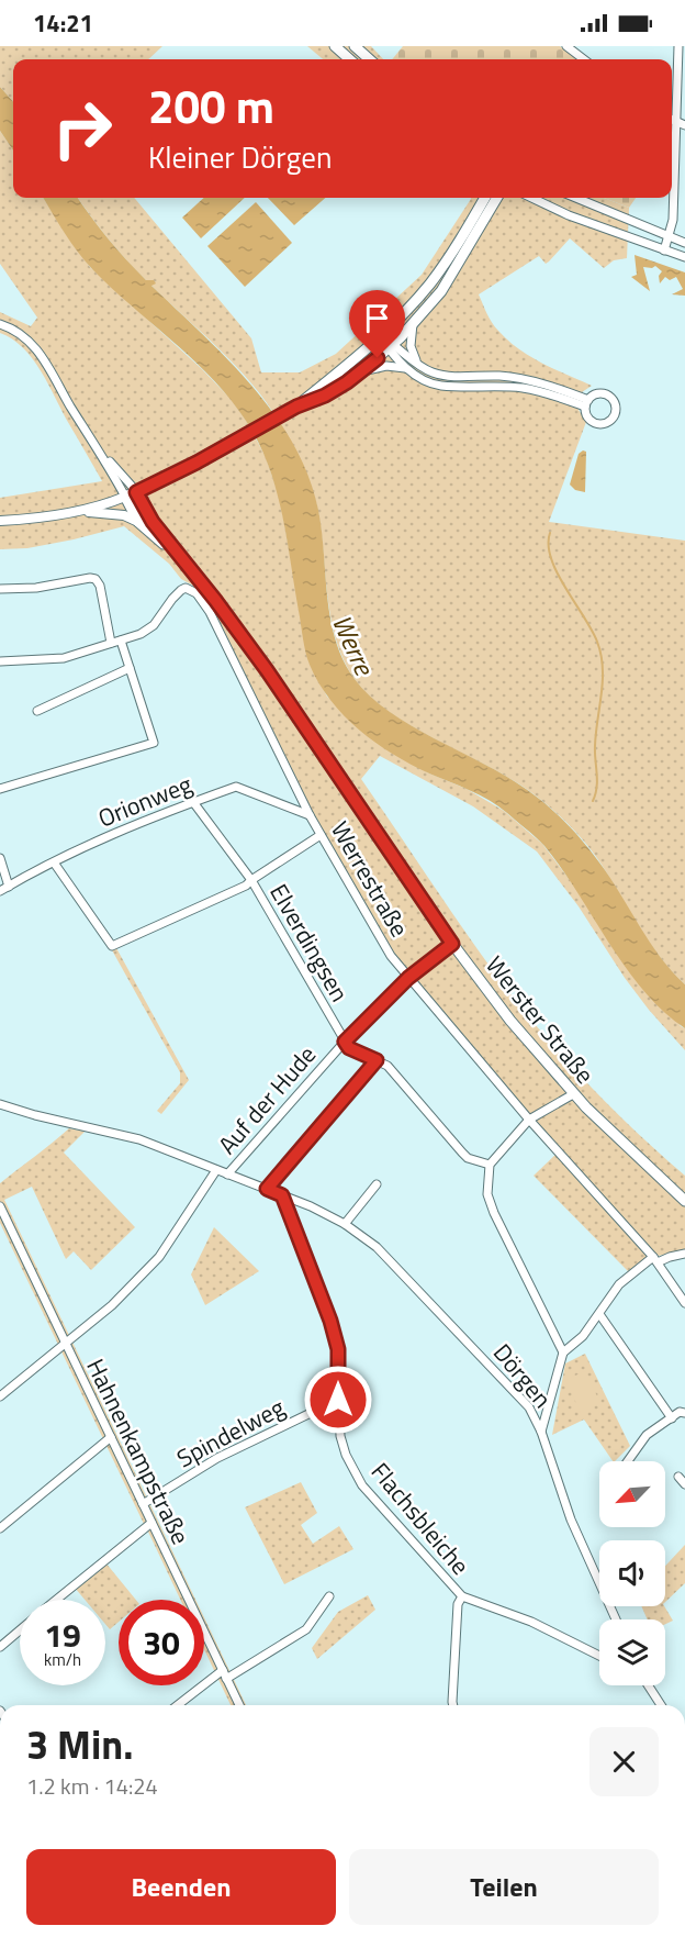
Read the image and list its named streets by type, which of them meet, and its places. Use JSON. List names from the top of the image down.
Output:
{
  "streets": {
    "main road": ["Werster Straße"],
    "street": [
      "Orionweg",
      "Werrestraße",
      "Elverdingsen",
      "Auf der Hude",
      "Dörgen",
      "Spindelweg",
      "Hahnenkampstraße",
      "Flachsbleiche"
    ]
  },
  "crossings": [
    ["Orionweg", "Werrestraße"],
    ["Orionweg", "Elverdingsen"],
    ["Werrestraße", "Auf der Hude"],
    ["Elverdingsen", "Auf der Hude"],
    ["Werster Straße", "Auf der Hude"],
    ["Auf der Hude", "Dörgen"],
    ["Auf der Hude", "Hahnenkampstraße"],
    ["Dörgen", "Flachsbleiche"],
    ["Spindelweg", "Hahnenkampstraße"],
    ["Spindelweg", "Flachsbleiche"]
  ],
  "water": ["Werre"],
  "north": "bottom left",
  "page": {
    "status": "14:21",
    "turn": ["200 m", "Kleiner Dörgen"],
    "speed": "19 km/h",
    "limit": "30",
    "heading": ["3 Min.", "1.2 km · 14:24"],
    "buttons": ["Beenden", "Teilen"]
  }
}
